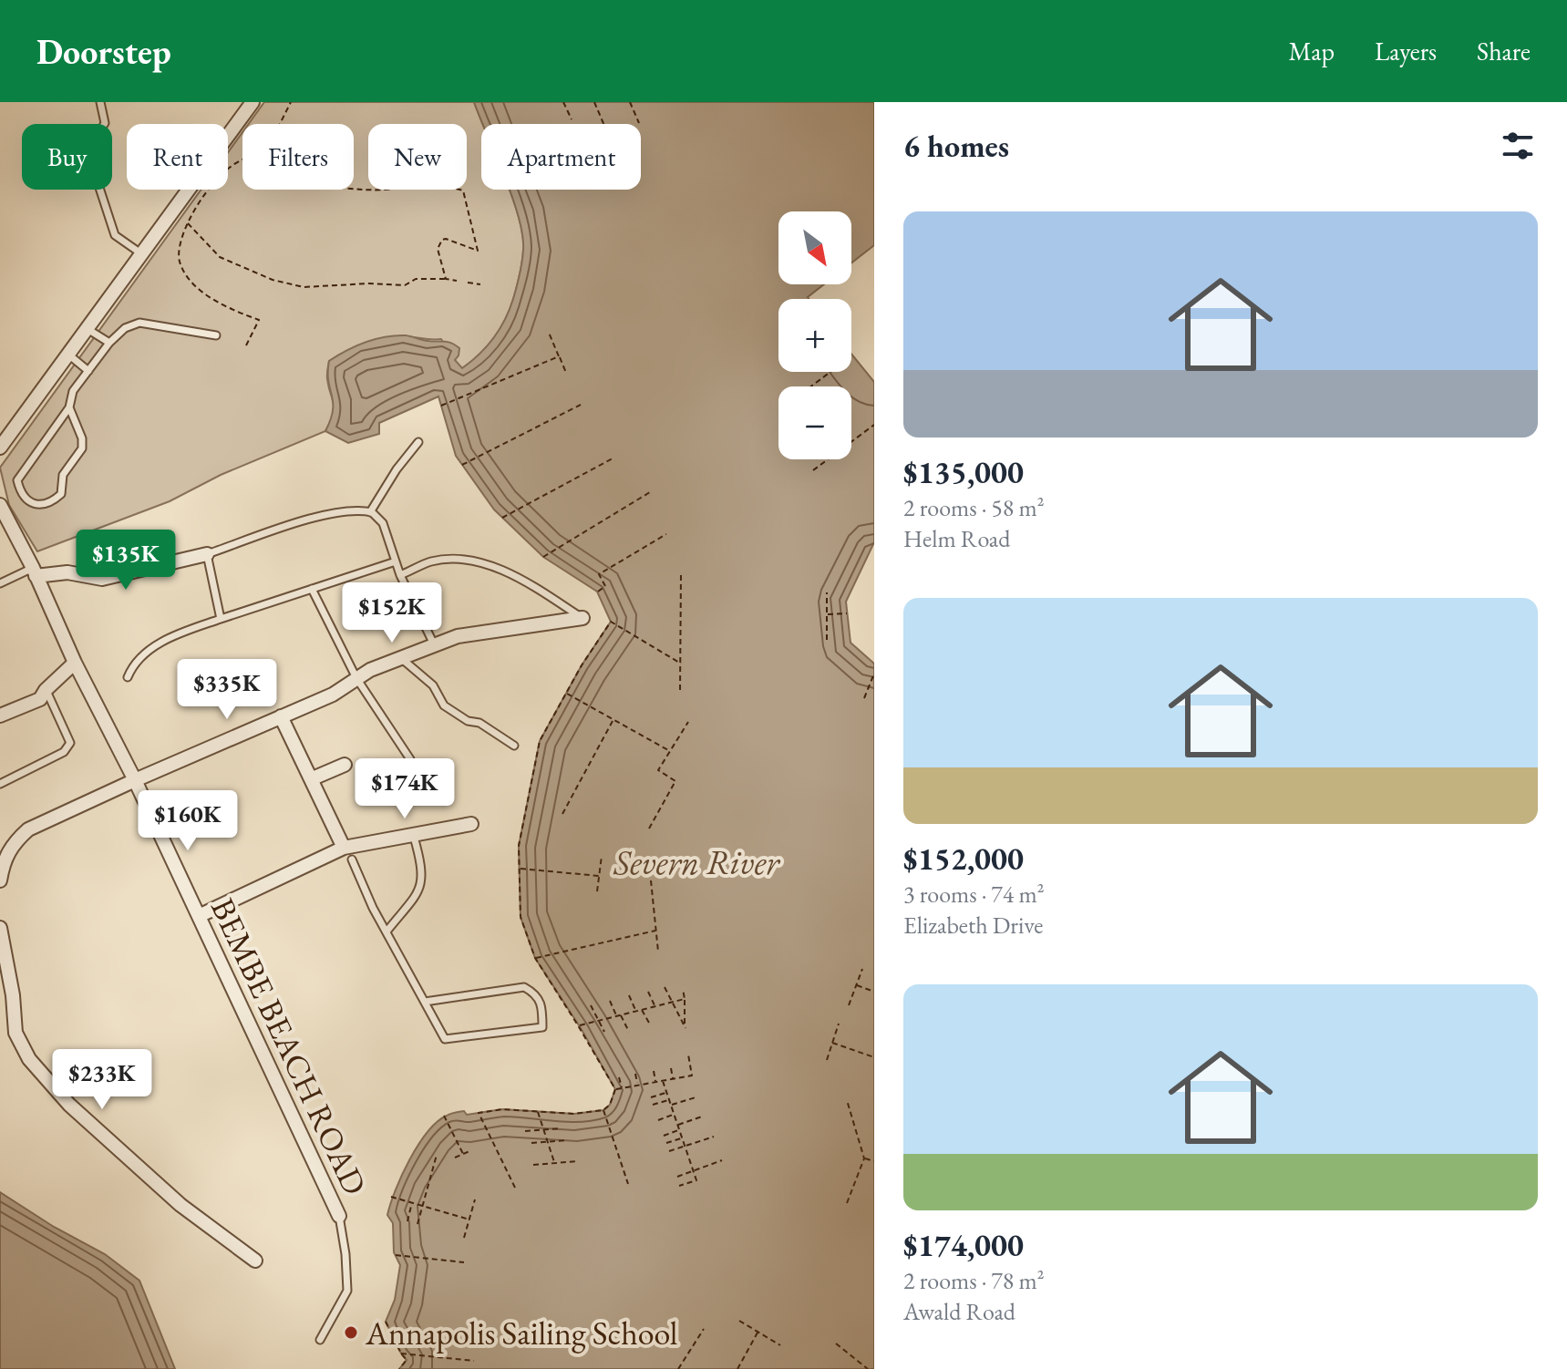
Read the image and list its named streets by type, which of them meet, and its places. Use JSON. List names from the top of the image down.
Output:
{
  "streets": {
    "street": ["BEMBE BEACH ROAD"]
  },
  "water": ["Severn River"],
  "places": ["Annapolis Sailing School"],
  "north": "bottom right",
  "page": {
    "header": "Doorstep",
    "nav": ["Map", "Layers", "Share"],
    "heading": "6 homes",
    "chip": [
      "Buy",
      "Rent",
      "Filters",
      "New",
      "Apartment"
    ],
    "list": [
      {
        "name": "$135,000",
        "note": "2 rooms · 58 m² · Helm Road"
      },
      {
        "name": "$152,000",
        "note": "3 rooms · 74 m² · Elizabeth Drive"
      },
      {
        "name": "$174,000",
        "note": "2 rooms · 78 m² · Awald Road"
      }
    ],
    "map_buttons": ["+", "−"],
    "price": [
      "$135K",
      "$152K",
      "$335K",
      "$174K",
      "$160K",
      "$233K"
    ]
  }
}
